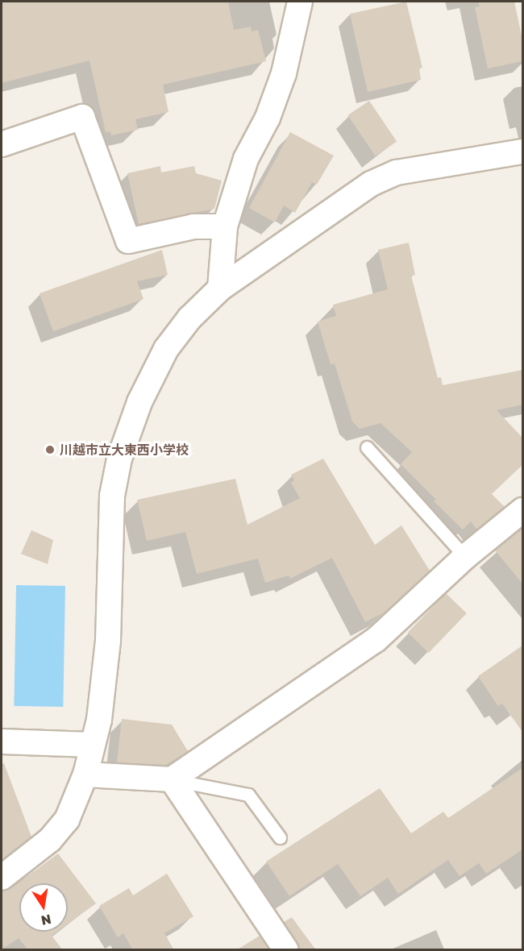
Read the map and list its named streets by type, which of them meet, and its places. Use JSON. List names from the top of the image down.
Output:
{
  "places": ["川越市立大東西小学校"],
  "north": "bottom"
}
